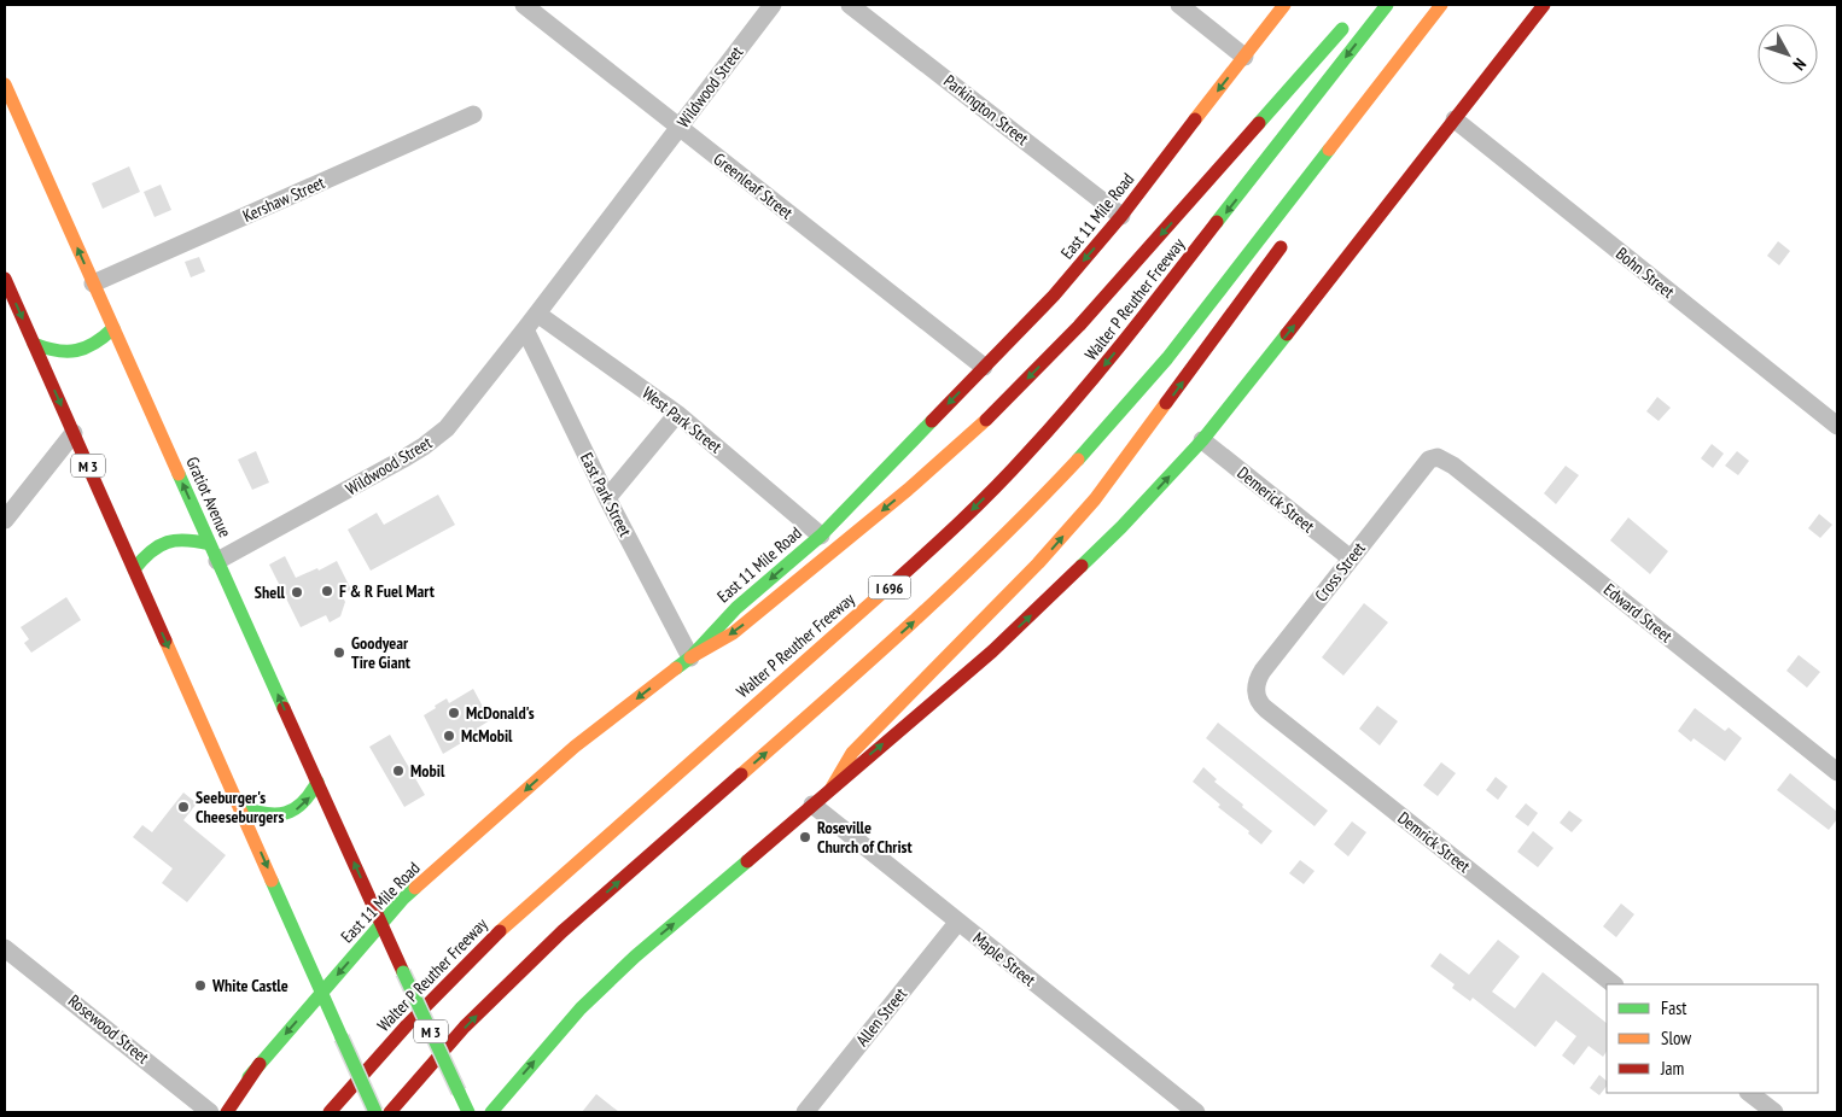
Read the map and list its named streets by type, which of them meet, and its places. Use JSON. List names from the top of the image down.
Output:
{
  "streets": {
    "main road": [
      "East 11 Mile Road",
      "Walter P Reuther Freeway",
      "M 3",
      "Gratiot Avenue",
      "I 696"
    ],
    "street": [
      "Wildwood Street",
      "Parkington Street",
      "Greenleaf Street",
      "Kershaw Street",
      "Bohn Street",
      "West Park Street",
      "East Park Street",
      "Demerick Street",
      "Cross Street",
      "Edward Street",
      "Demrick Street",
      "Maple Street",
      "Allen Street",
      "Rosewood Street"
    ]
  },
  "crossings": [
    ["Wildwood Street", "Greenleaf Street"],
    ["Wildwood Street", "West Park Street"],
    ["Wildwood Street", "East Park Street"],
    ["Wildwood Street", "Gratiot Avenue"],
    ["Parkington Street", "East 11 Mile Road"],
    ["Greenleaf Street", "East 11 Mile Road"],
    ["Kershaw Street", "Gratiot Avenue"],
    ["East 11 Mile Road", "West Park Street"],
    ["East 11 Mile Road", "M 3"],
    ["East 11 Mile Road", "East Park Street"],
    ["East 11 Mile Road", "Gratiot Avenue"],
    ["M 3", "Gratiot Avenue"],
    ["Demerick Street", "Cross Street"],
    ["Cross Street", "Edward Street"],
    ["Cross Street", "Demrick Street"],
    ["Maple Street", "Allen Street"]
  ],
  "places": [
    "F & R Fuel Mart",
    "Shell",
    "Goodyear Tire Giant",
    "McDonald's",
    "McMobil",
    "Mobil",
    "Seeburger's Cheeseburgers",
    "Roseville Church of Christ",
    "White Castle"
  ],
  "legend": ["Fast", "Slow", "Jam"],
  "north": "bottom right"
}
